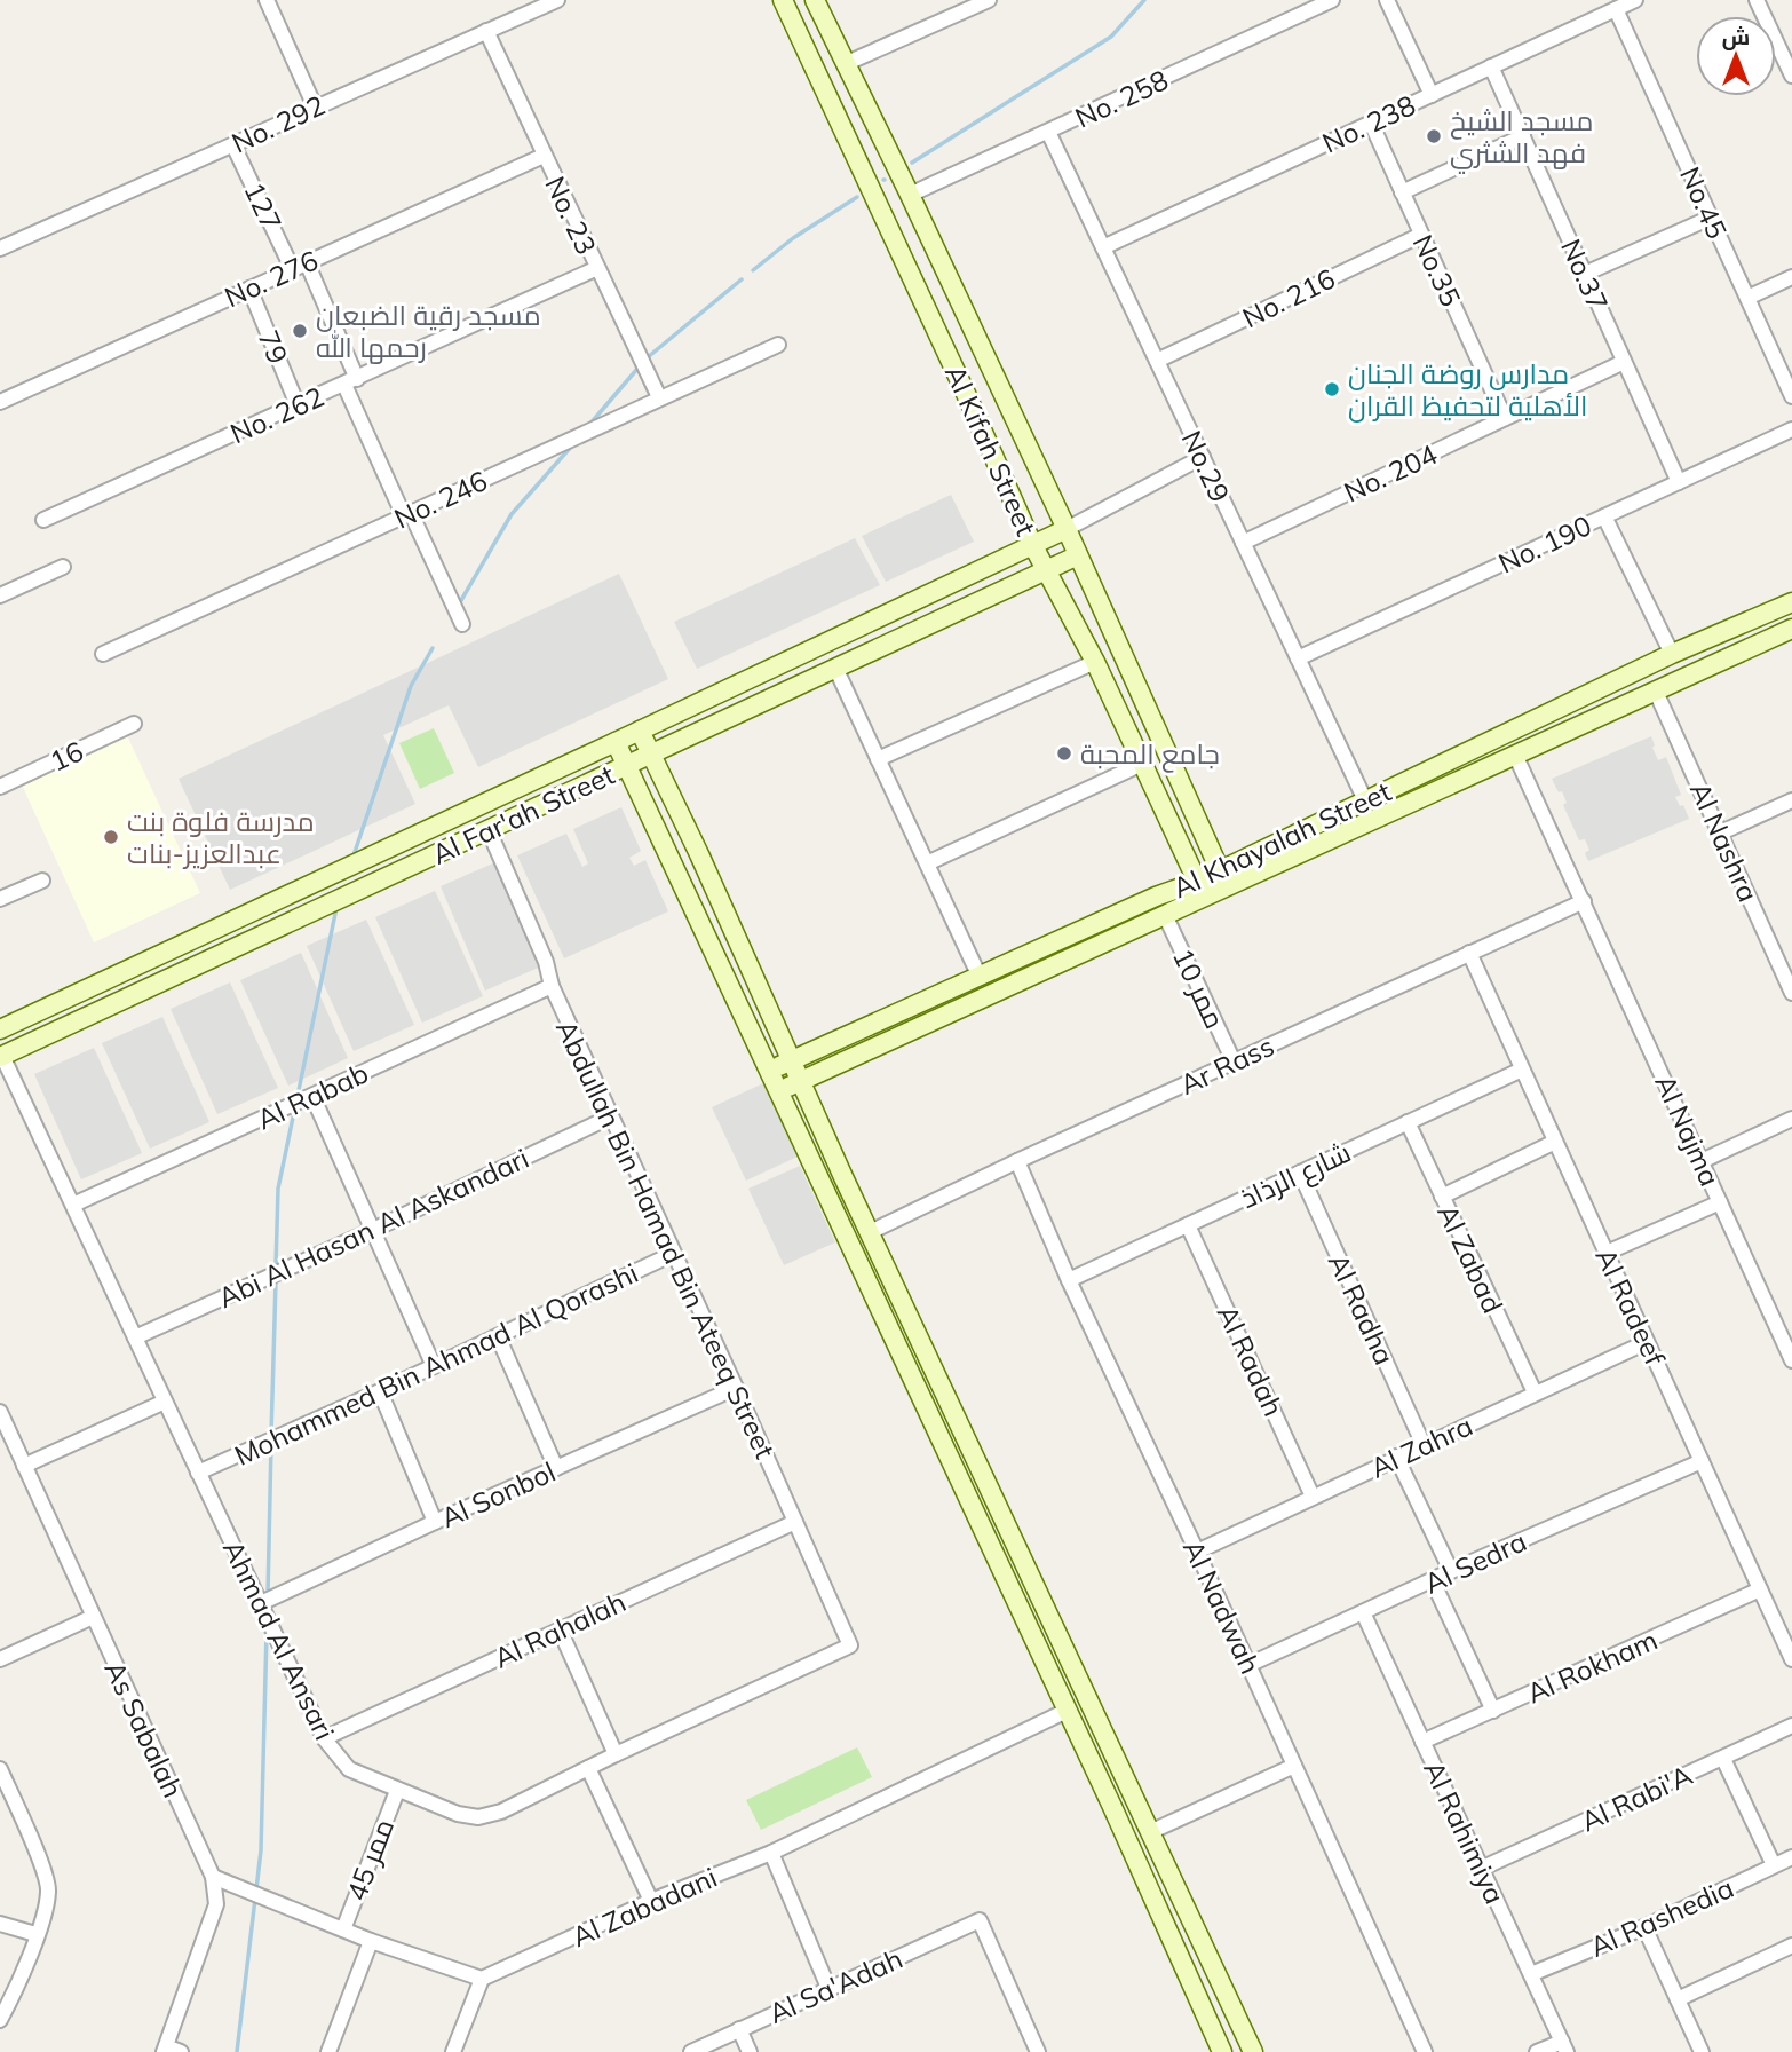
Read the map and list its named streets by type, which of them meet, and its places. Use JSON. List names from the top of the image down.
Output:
{
  "streets": {
    "street": [
      "No. 258",
      "No. 292",
      "No. 238",
      "No.45",
      "127",
      "No. 23",
      "No.35",
      "No.37",
      "No. 276",
      "No. 216",
      "79",
      "No. 262",
      "Al Kifah Street",
      "No.29",
      "No. 204",
      "No. 246",
      "No. 190",
      "16",
      "Al Far'ah Street",
      "Al Khayalah Street",
      "Al Nashra",
      "ممر 10",
      "Ar Rass",
      "Al Rabab",
      "Al Najma",
      "شارع الرذاذ",
      "Abi Al Hasan Al Askandari",
      "Abdullah Bin Hamad Bin Ateeq Street",
      "Al Zabad",
      "Al Radeef",
      "Al Radha",
      "Al Radah",
      "Mohammed Bin Ahmad Al Qorashi",
      "Al Zahra",
      "Al Sonbol",
      "Al Sedra",
      "Al Nadwah",
      "Al Rahalah",
      "Ahmad Al Ansari",
      "Al Rokham",
      "As Sabalah",
      "Al Rabi'A",
      "Al Rahimiya",
      "ممر 45",
      "Al Zabadani",
      "Al Rashedia",
      "Al Sa'Adah"
    ]
  },
  "crossings": [
    ["No. 258", "Al Kifah Street"],
    ["No. 258", "No.29"],
    ["No. 292", "127"],
    ["No. 292", "No. 23"],
    ["No. 238", "No.45"],
    ["No. 238", "No.35"],
    ["No. 238", "No.37"],
    ["No. 238", "No.29"],
    ["127", "No. 276"],
    ["No. 23", "No. 276"],
    ["No. 23", "No. 262"],
    ["No. 23", "No. 246"],
    ["No.35", "No. 216"],
    ["No.35", "No. 204"],
    ["No.37", "No. 204"],
    ["No.37", "No. 190"],
    ["No. 276", "79"],
    ["No. 216", "No.29"],
    ["79", "No. 262"],
    ["Al Kifah Street", "Al Far'ah Street"],
    ["Al Kifah Street", "Al Khayalah Street"],
    ["No.29", "No. 204"],
    ["No.29", "No. 190"],
    ["No.29", "Al Khayalah Street"],
    ["Al Far'ah Street", "Abdullah Bin Hamad Bin Ateeq Street"],
    ["Al Far'ah Street", "Ahmad Al Ansari"],
    ["Al Khayalah Street", "Al Nashra"],
    ["Al Khayalah Street", "ممر 10"],
    ["Al Khayalah Street", "Al Najma"],
    ["ممر 10", "Ar Rass"],
    ["Ar Rass", "Al Najma"],
    ["Ar Rass", "Al Radeef"],
    ["Ar Rass", "Al Nadwah"],
    ["Al Rabab", "Abdullah Bin Hamad Bin Ateeq Street"],
    ["Al Rabab", "Ahmad Al Ansari"],
    ["شارع الرذاذ", "Al Zabad"],
    ["شارع الرذاذ", "Al Radeef"],
    ["شارع الرذاذ", "Al Radha"],
    ["شارع الرذاذ", "Al Radah"],
    ["شارع الرذاذ", "Al Nadwah"],
    ["Abi Al Hasan Al Askandari", "Abdullah Bin Hamad Bin Ateeq Street"],
    ["Abi Al Hasan Al Askandari", "Ahmad Al Ansari"],
    ["Abdullah Bin Hamad Bin Ateeq Street", "Mohammed Bin Ahmad Al Qorashi"],
    ["Abdullah Bin Hamad Bin Ateeq Street", "Al Sonbol"],
    ["Abdullah Bin Hamad Bin Ateeq Street", "Al Rahalah"],
    ["Abdullah Bin Hamad Bin Ateeq Street", "Ahmad Al Ansari"],
    ["Al Zabad", "Al Zahra"],
    ["Al Radeef", "Al Zahra"],
    ["Al Radeef", "Al Sedra"],
    ["Al Radeef", "Al Rokham"],
    ["Al Radha", "Al Zahra"],
    ["Al Radah", "Al Zahra"],
    ["Mohammed Bin Ahmad Al Qorashi", "Ahmad Al Ansari"],
    ["Al Zahra", "Al Nadwah"],
    ["Al Sonbol", "Ahmad Al Ansari"],
    ["Al Sedra", "Al Nadwah"],
    ["Al Sedra", "Al Rahimiya"],
    ["Al Rahalah", "Ahmad Al Ansari"],
    ["Ahmad Al Ansari", "ممر 45"],
    ["Al Rokham", "Al Rahimiya"],
    ["Al Rabi'A", "Al Rahimiya"],
    ["Al Rahimiya", "Al Rashedia"]
  ],
  "places": [
    "مسجد الشيخ فهد الشثري",
    "مسجد رقية الضبعان رحمها الله",
    "مدارس روضة الجنان الأهلية لتحفيظ القران",
    "جامع المحبة",
    "مدرسة فلوة بنت عبدالعزيز-بنات"
  ],
  "north": "top"
}
